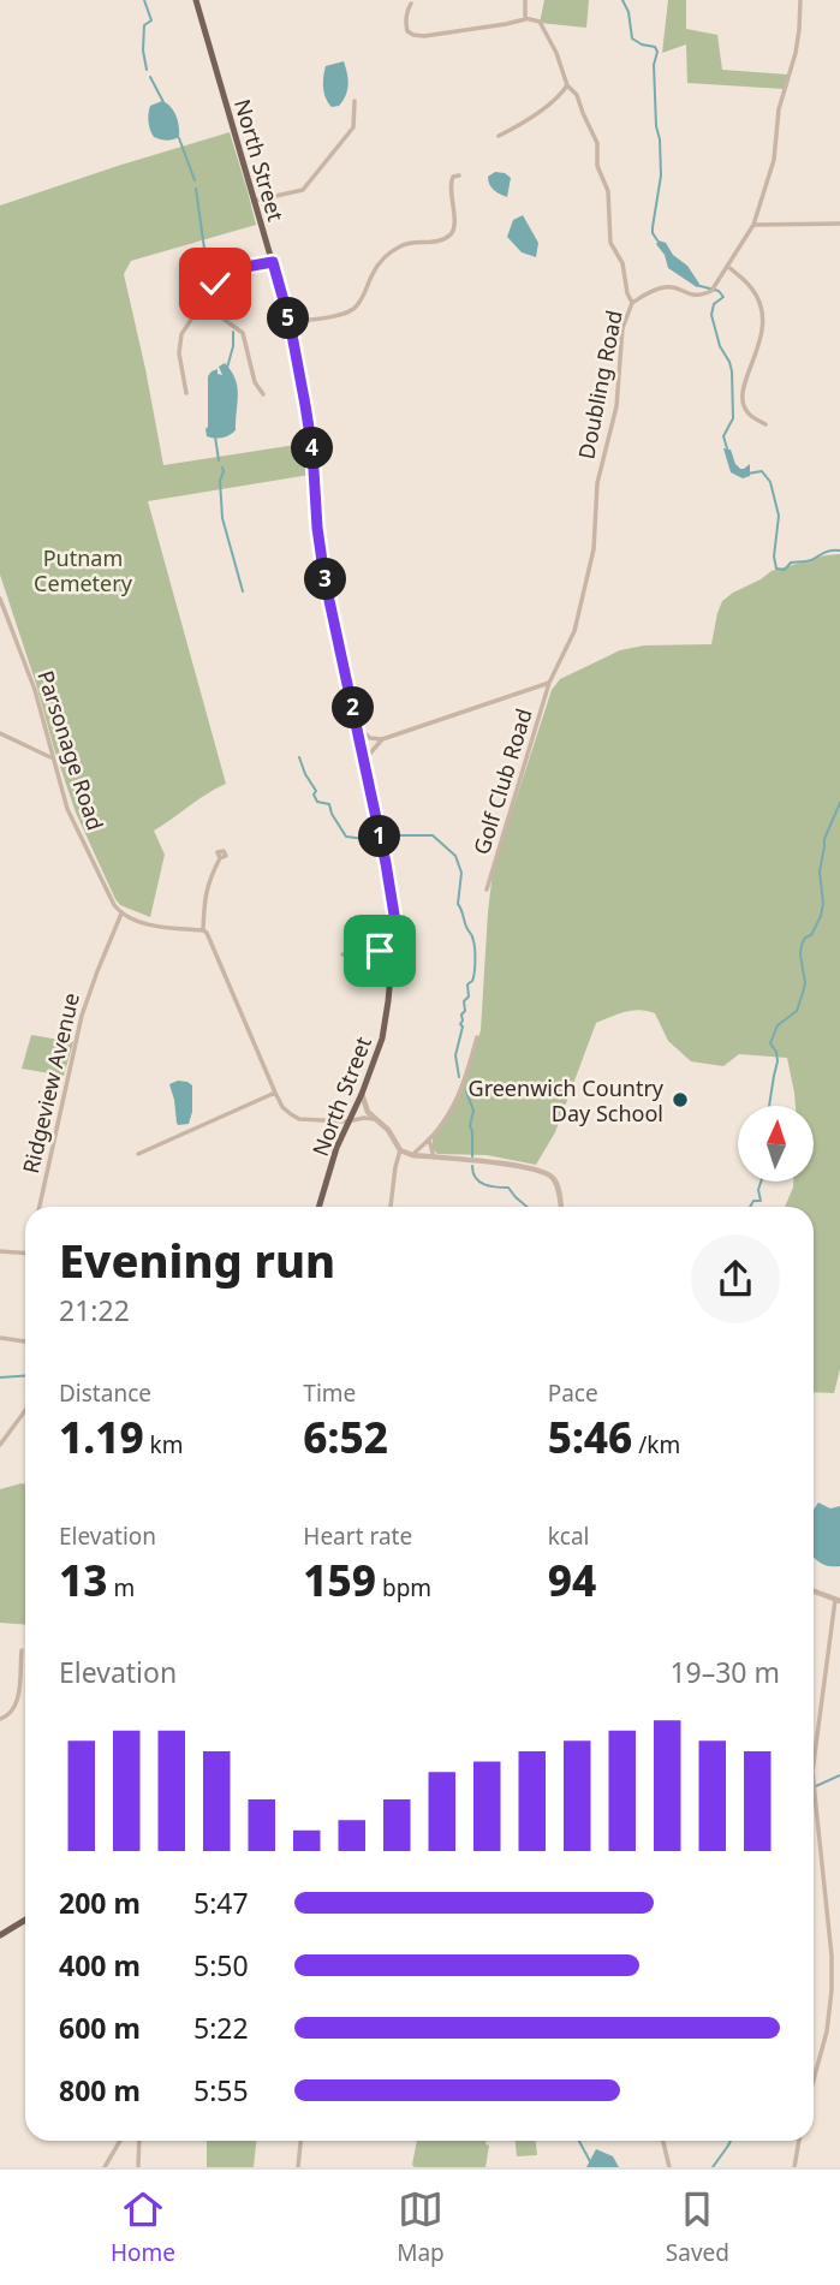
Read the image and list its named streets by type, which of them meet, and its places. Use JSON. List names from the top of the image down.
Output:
{
  "streets": {
    "main road": ["North Street"],
    "street": [
      "Doubling Road",
      "Parsonage Road",
      "Golf Club Road",
      "Ridgeview Avenue"
    ]
  },
  "crossings": [
    ["Doubling Road", "Golf Club Road"],
    ["Parsonage Road", "Ridgeview Avenue"]
  ],
  "parks": ["Putnam Cemetery"],
  "places": ["Greenwich Country Day School"],
  "north": "top",
  "page": {
    "pins": [
      "5",
      "4",
      "3",
      "2",
      "1"
    ],
    "heading": ["Evening run", "21:22"],
    "stats": [
      ["Distance", "1.19 km"],
      ["Time", "6:52"],
      ["Pace", "5:46 /km"],
      ["Elevation", "13 m"],
      ["Heart rate", "159 bpm"],
      ["kcal", "94"]
    ],
    "chart": ["Elevation", "19–30 m"],
    "list": [
      {
        "name": "200 m",
        "note": "5:47"
      },
      {
        "name": "400 m",
        "note": "5:50"
      },
      {
        "name": "600 m",
        "note": "5:22"
      },
      {
        "name": "800 m",
        "note": "5:55"
      }
    ],
    "tabs": ["Home", "Map", "Saved"]
  }
}
